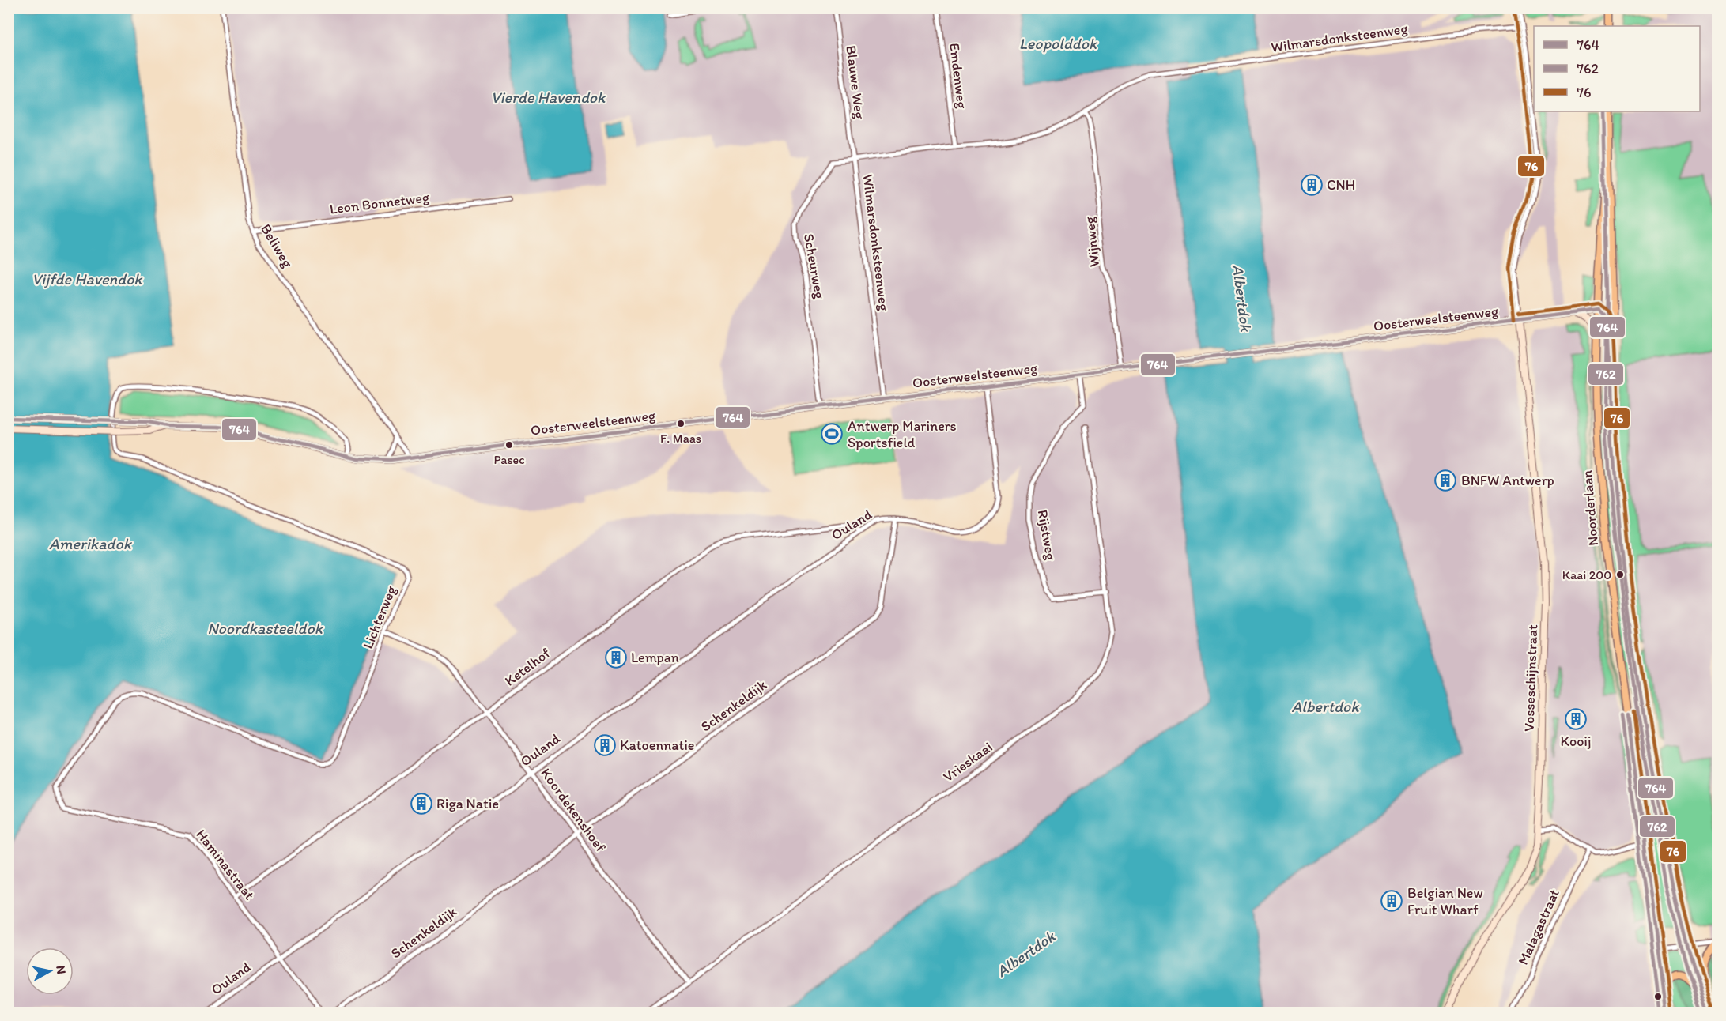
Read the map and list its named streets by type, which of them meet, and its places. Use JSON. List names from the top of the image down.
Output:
{
  "streets": {
    "main road": ["Oosterweelsteenweg", "Noorderlaan", "Vosseschijnstraat"],
    "street": [
      "Wilmarsdonksteenweg",
      "Emdenweg",
      "Blauwe Weg",
      "Leon Bonnetweg",
      "Wijnweg",
      "Beliweg",
      "Scheurweg",
      "Ouland",
      "Rijstweg",
      "Lichterweg",
      "Ketelhof",
      "Schenkeldijk",
      "Vrieskaai",
      "Koordekenshoef",
      "Haminastraat",
      "Malagastraat"
    ]
  },
  "crossings": [
    ["Wilmarsdonksteenweg", "Emdenweg"],
    ["Wilmarsdonksteenweg", "Blauwe Weg"],
    ["Wilmarsdonksteenweg", "Wijnweg"],
    ["Wilmarsdonksteenweg", "Scheurweg"],
    ["Wilmarsdonksteenweg", "Oosterweelsteenweg"],
    ["Blauwe Weg", "Scheurweg"],
    ["Leon Bonnetweg", "Beliweg"],
    ["Wijnweg", "Oosterweelsteenweg"],
    ["Beliweg", "Oosterweelsteenweg"],
    ["Scheurweg", "Oosterweelsteenweg"],
    ["Oosterweelsteenweg", "Noorderlaan"],
    ["Oosterweelsteenweg", "Rijstweg"],
    ["Oosterweelsteenweg", "Lichterweg"],
    ["Oosterweelsteenweg", "Vosseschijnstraat"],
    ["Ouland", "Ketelhof"],
    ["Ouland", "Schenkeldijk"],
    ["Ouland", "Koordekenshoef"],
    ["Ouland", "Haminastraat"],
    ["Rijstweg", "Vrieskaai"],
    ["Lichterweg", "Koordekenshoef"],
    ["Lichterweg", "Haminastraat"],
    ["Ketelhof", "Koordekenshoef"],
    ["Ketelhof", "Haminastraat"],
    ["Schenkeldijk", "Koordekenshoef"],
    ["Vrieskaai", "Koordekenshoef"]
  ],
  "water": [
    "Leopolddok",
    "Vierde Havendok",
    "Vijfde Havendok",
    "Albertdok",
    "Amerikadok",
    "Noordkasteeldok"
  ],
  "places": {
    "building": [
      "CNH",
      "BNFW Antwerp",
      "Lempan",
      "Kooij",
      "Katoennatie",
      "Riga Natie",
      "Belgian New Fruit Wharf"
    ],
    "other": ["F. Maas", "Pasec", "Kaai 200"],
    "sports": ["Antwerp Mariners Sportsfield"]
  },
  "lines": ["transit line 76", "transit line 762", "transit line 764"],
  "legend": ["764", "762", "76"],
  "north": "right"
}
